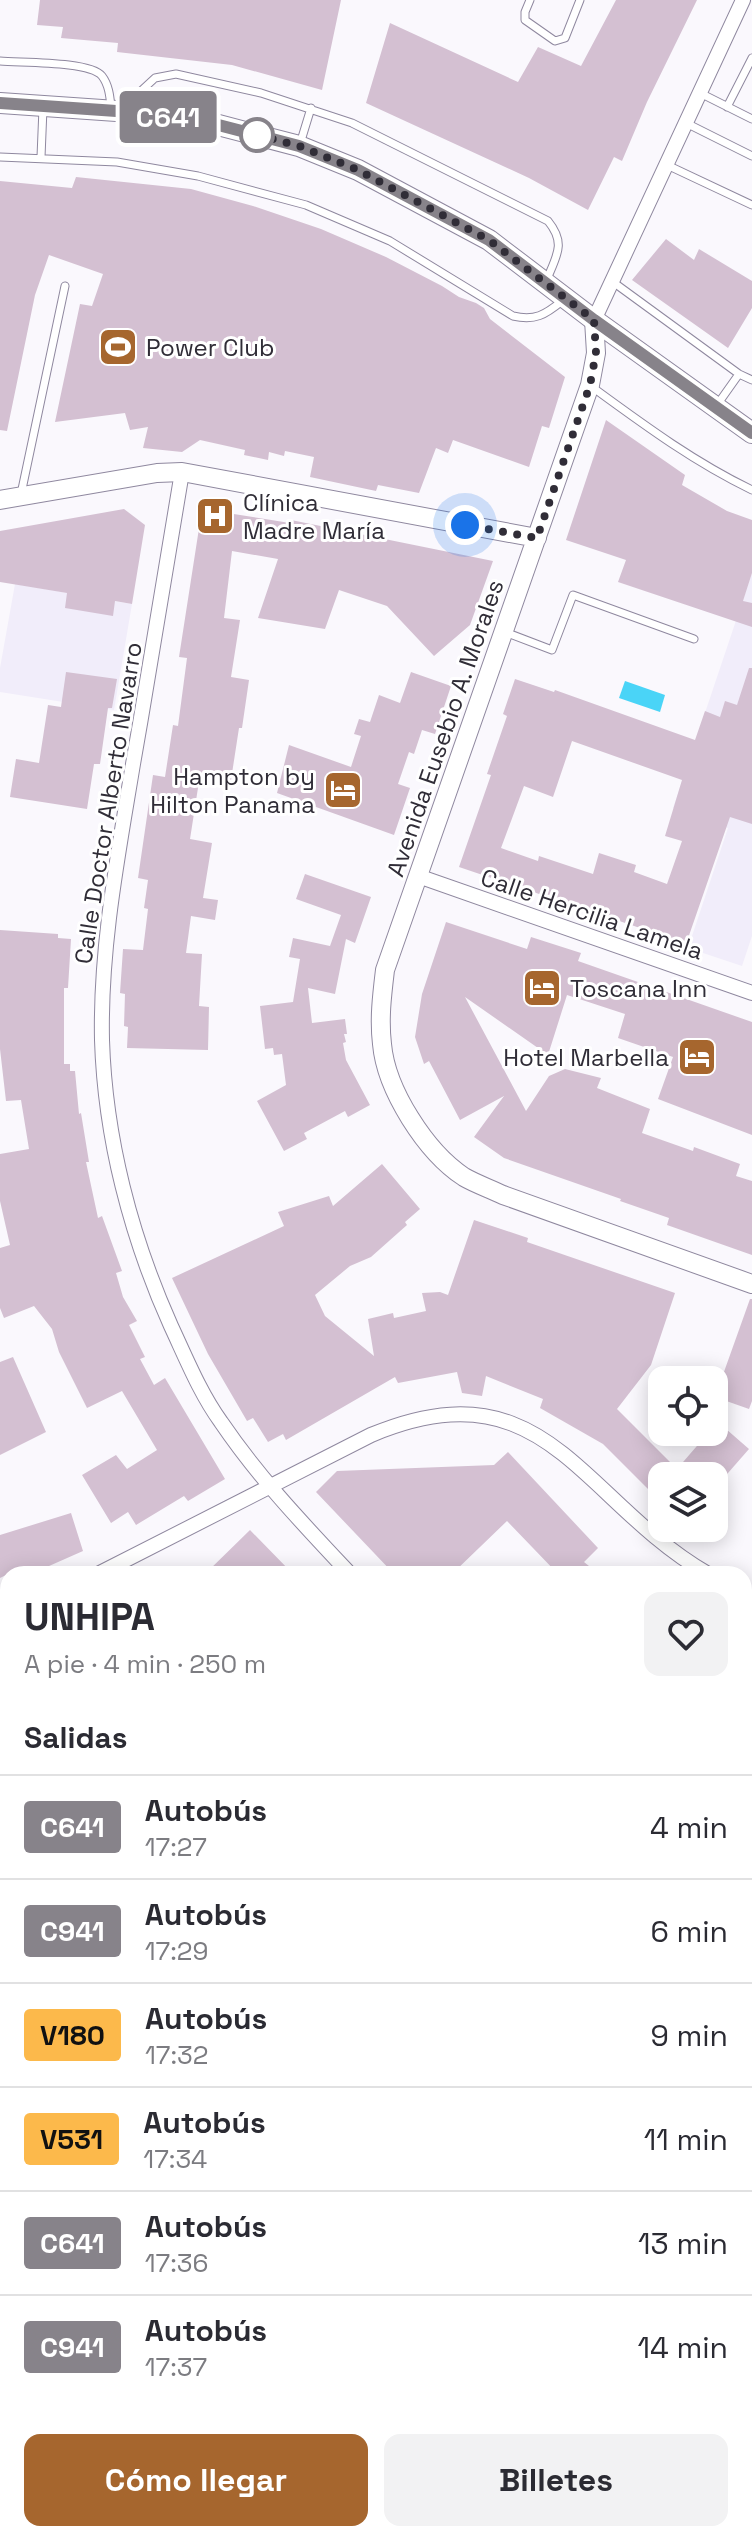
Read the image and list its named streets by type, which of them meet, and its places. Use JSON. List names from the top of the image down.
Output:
{
  "streets": {
    "street": ["Avenida Eusebio A. Morales", "Calle Doctor Alberto Navarro", "Calle Hercilia Lamela"]
  },
  "crossings": [
    ["Avenida Eusebio A. Morales", "Calle Hercilia Lamela"]
  ],
  "places": {
    "sports": ["Power Club"],
    "hospital": ["Clínica Madre María"],
    "hotel": ["Hampton by Hilton Panama", "Toscana Inn", "Hotel Marbella"]
  },
  "lines": ["bus line C641"],
  "page": {
    "on_map": "C641",
    "heading": [
      ["UNHIPA", "A pie · 4 min · 250 m"],
      "Salidas"
    ],
    "list": [
      {
        "mark": "C641",
        "name": "Autobús",
        "note": "17:27",
        "value": "4 min"
      },
      {
        "mark": "C941",
        "name": "Autobús",
        "note": "17:29",
        "value": "6 min"
      },
      {
        "mark": "V180",
        "name": "Autobús",
        "note": "17:32",
        "value": "9 min"
      },
      {
        "mark": "V531",
        "name": "Autobús",
        "note": "17:34",
        "value": "11 min"
      },
      {
        "mark": "C641",
        "name": "Autobús",
        "note": "17:36",
        "value": "13 min"
      },
      {
        "mark": "C941",
        "name": "Autobús",
        "note": "17:37",
        "value": "14 min"
      }
    ],
    "buttons": ["Cómo llegar", "Billetes"]
  }
}
